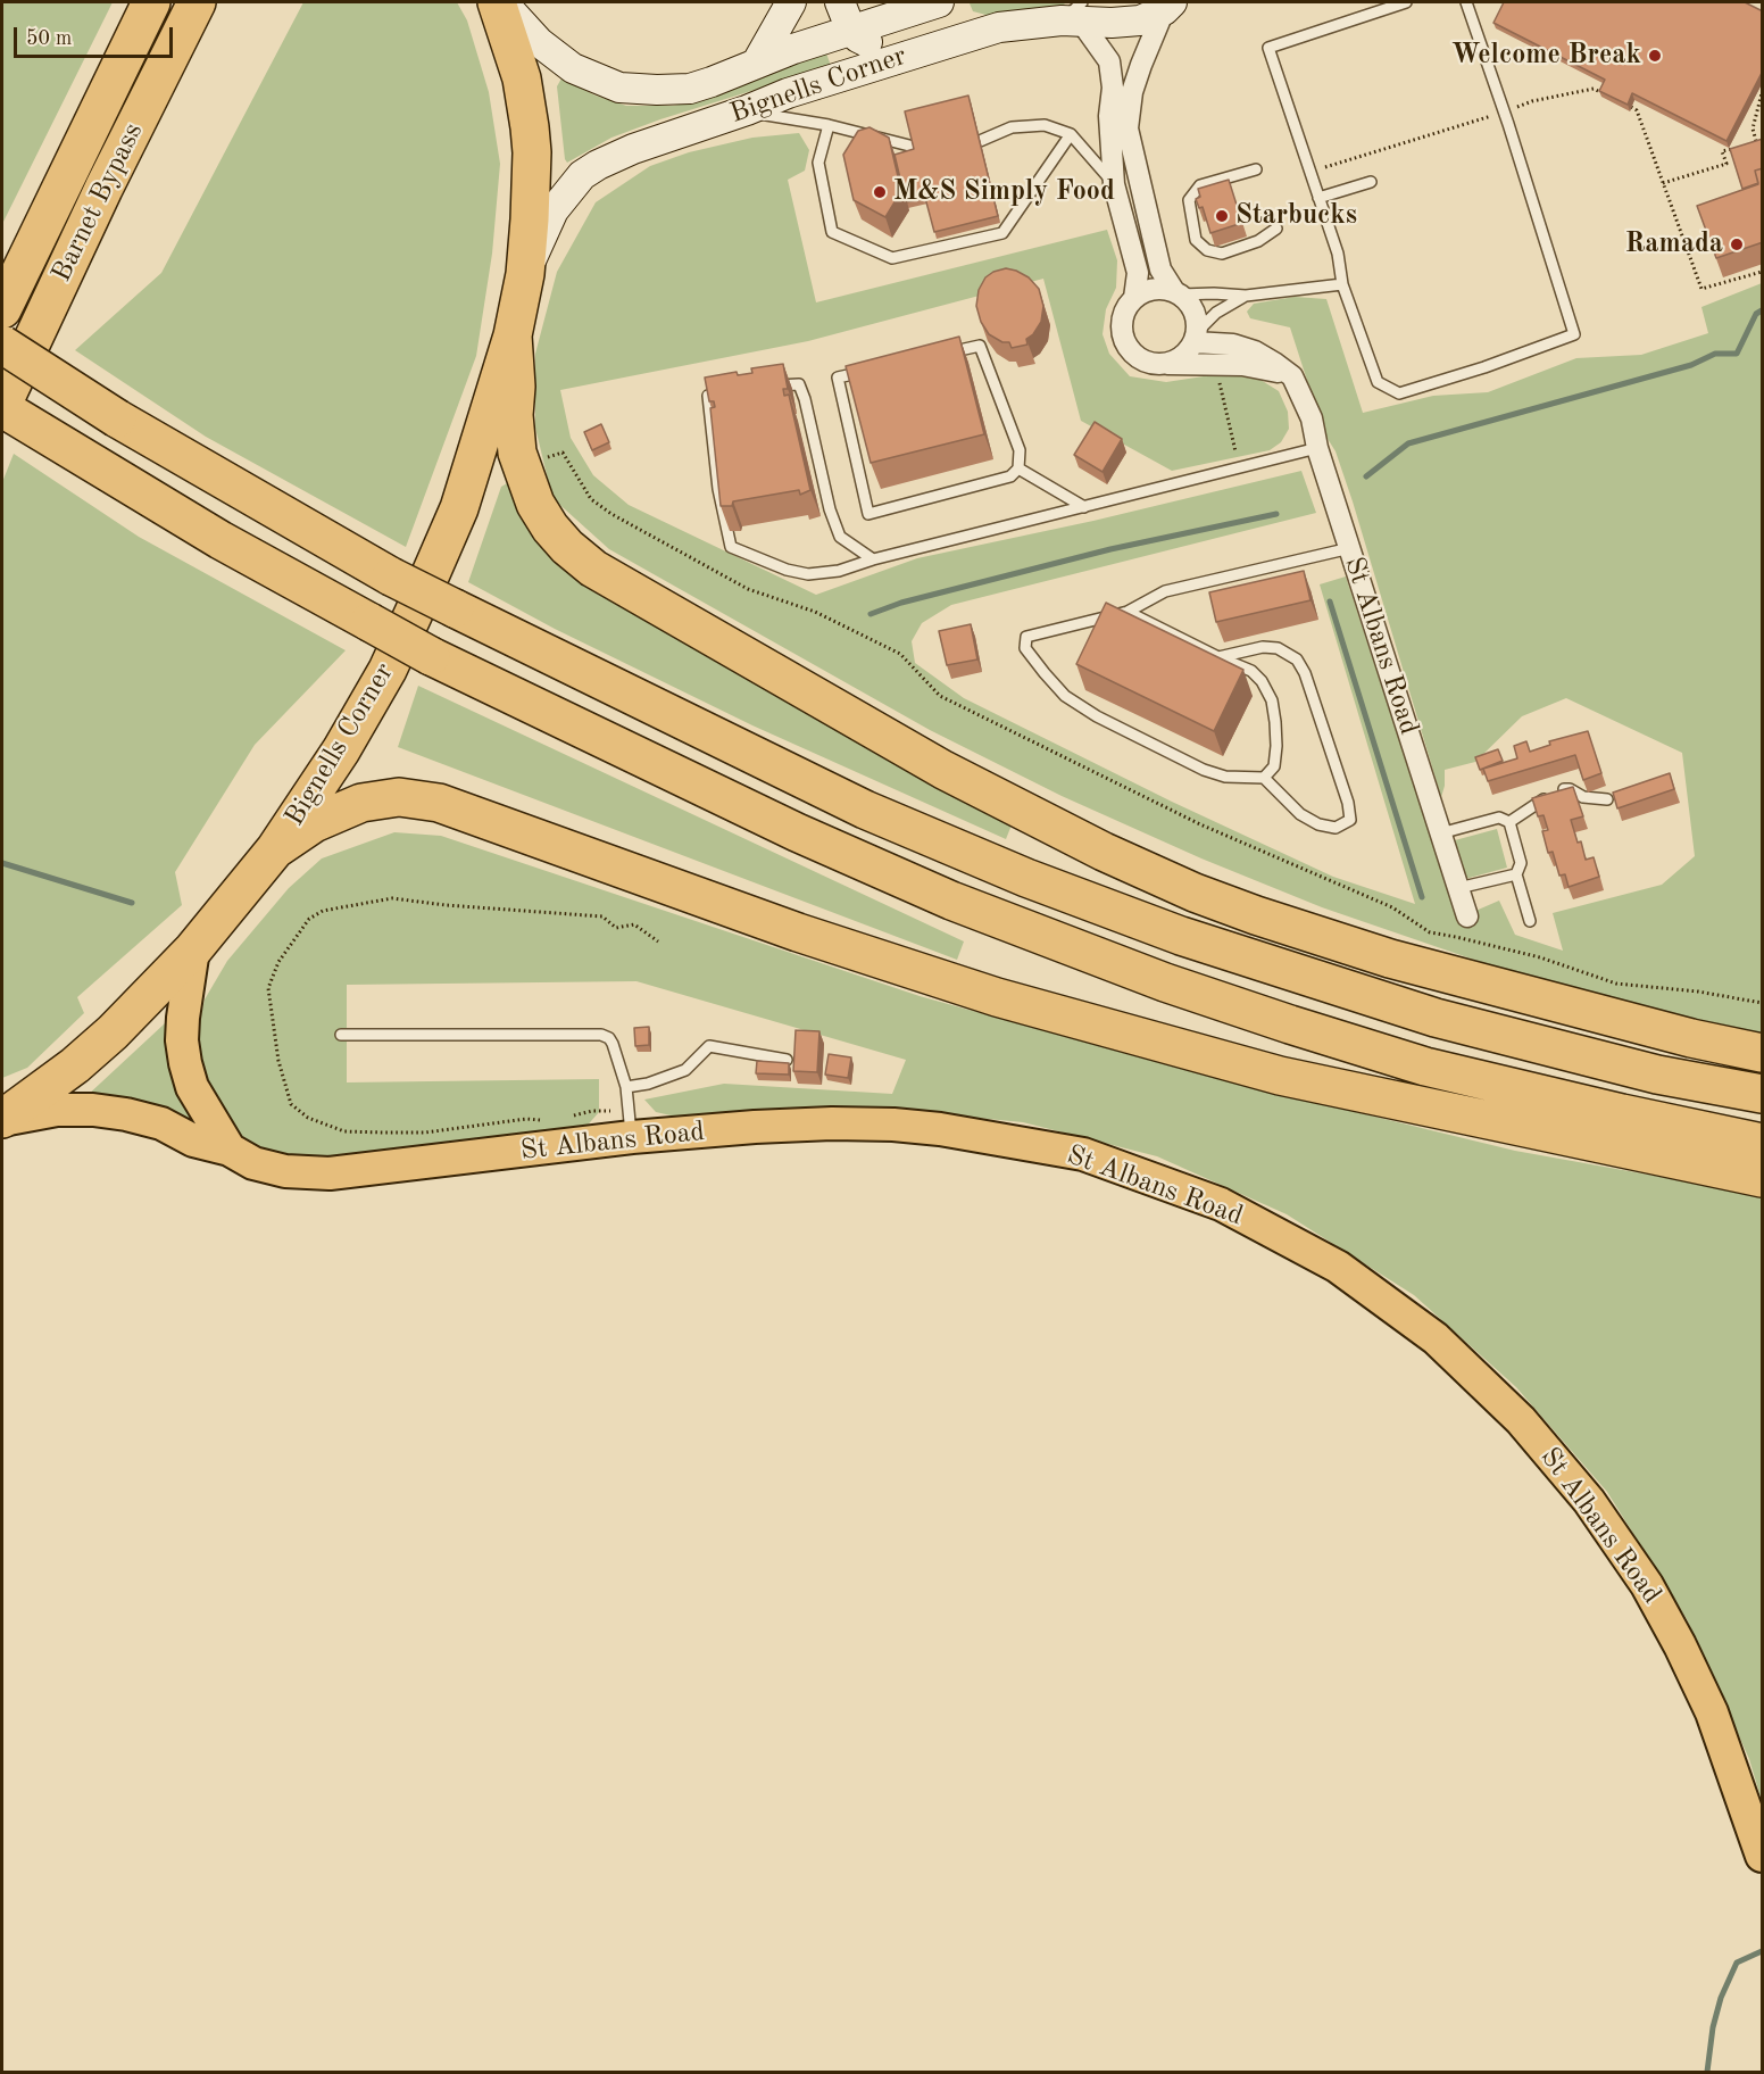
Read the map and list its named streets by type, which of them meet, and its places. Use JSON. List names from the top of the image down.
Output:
{
  "streets": {
    "highway": ["Bignells Corner", "Barnet Bypass"],
    "main road": ["St Albans Road"]
  },
  "crossings": [
    ["Bignells Corner", "St Albans Road"]
  ],
  "places": [
    "Welcome Break",
    "M&S Simply Food",
    "Starbucks",
    "Ramada"
  ],
  "scale_bar": "50 m"
}
